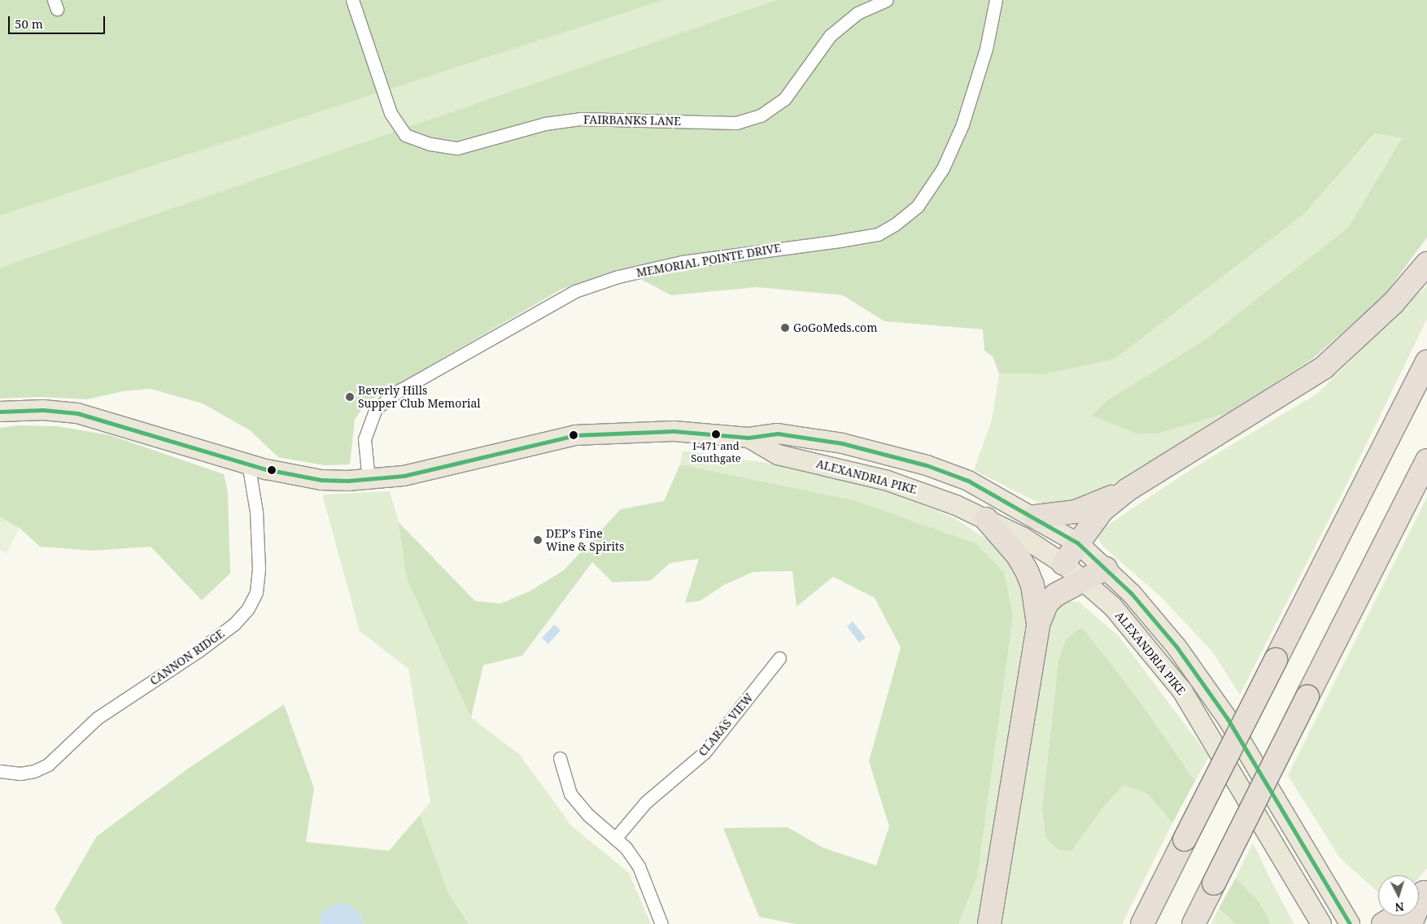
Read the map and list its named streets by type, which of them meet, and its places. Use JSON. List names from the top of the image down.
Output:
{
  "streets": {
    "main road": ["ALEXANDRIA PIKE"],
    "street": [
      "FAIRBANKS LANE",
      "MEMORIAL POINTE DRIVE",
      "CANNON RIDGE",
      "CLARAS VIEW"
    ]
  },
  "crossings": [
    ["MEMORIAL POINTE DRIVE", "ALEXANDRIA PIKE"],
    ["ALEXANDRIA PIKE", "CANNON RIDGE"]
  ],
  "places": [
    "GoGoMeds.com",
    "Beverly Hills Supper Club Memorial",
    "I-471 and Southgate",
    "DEP's Fine Wine & Spirits"
  ],
  "scale_bar": "50 m",
  "north": "bottom"
}
